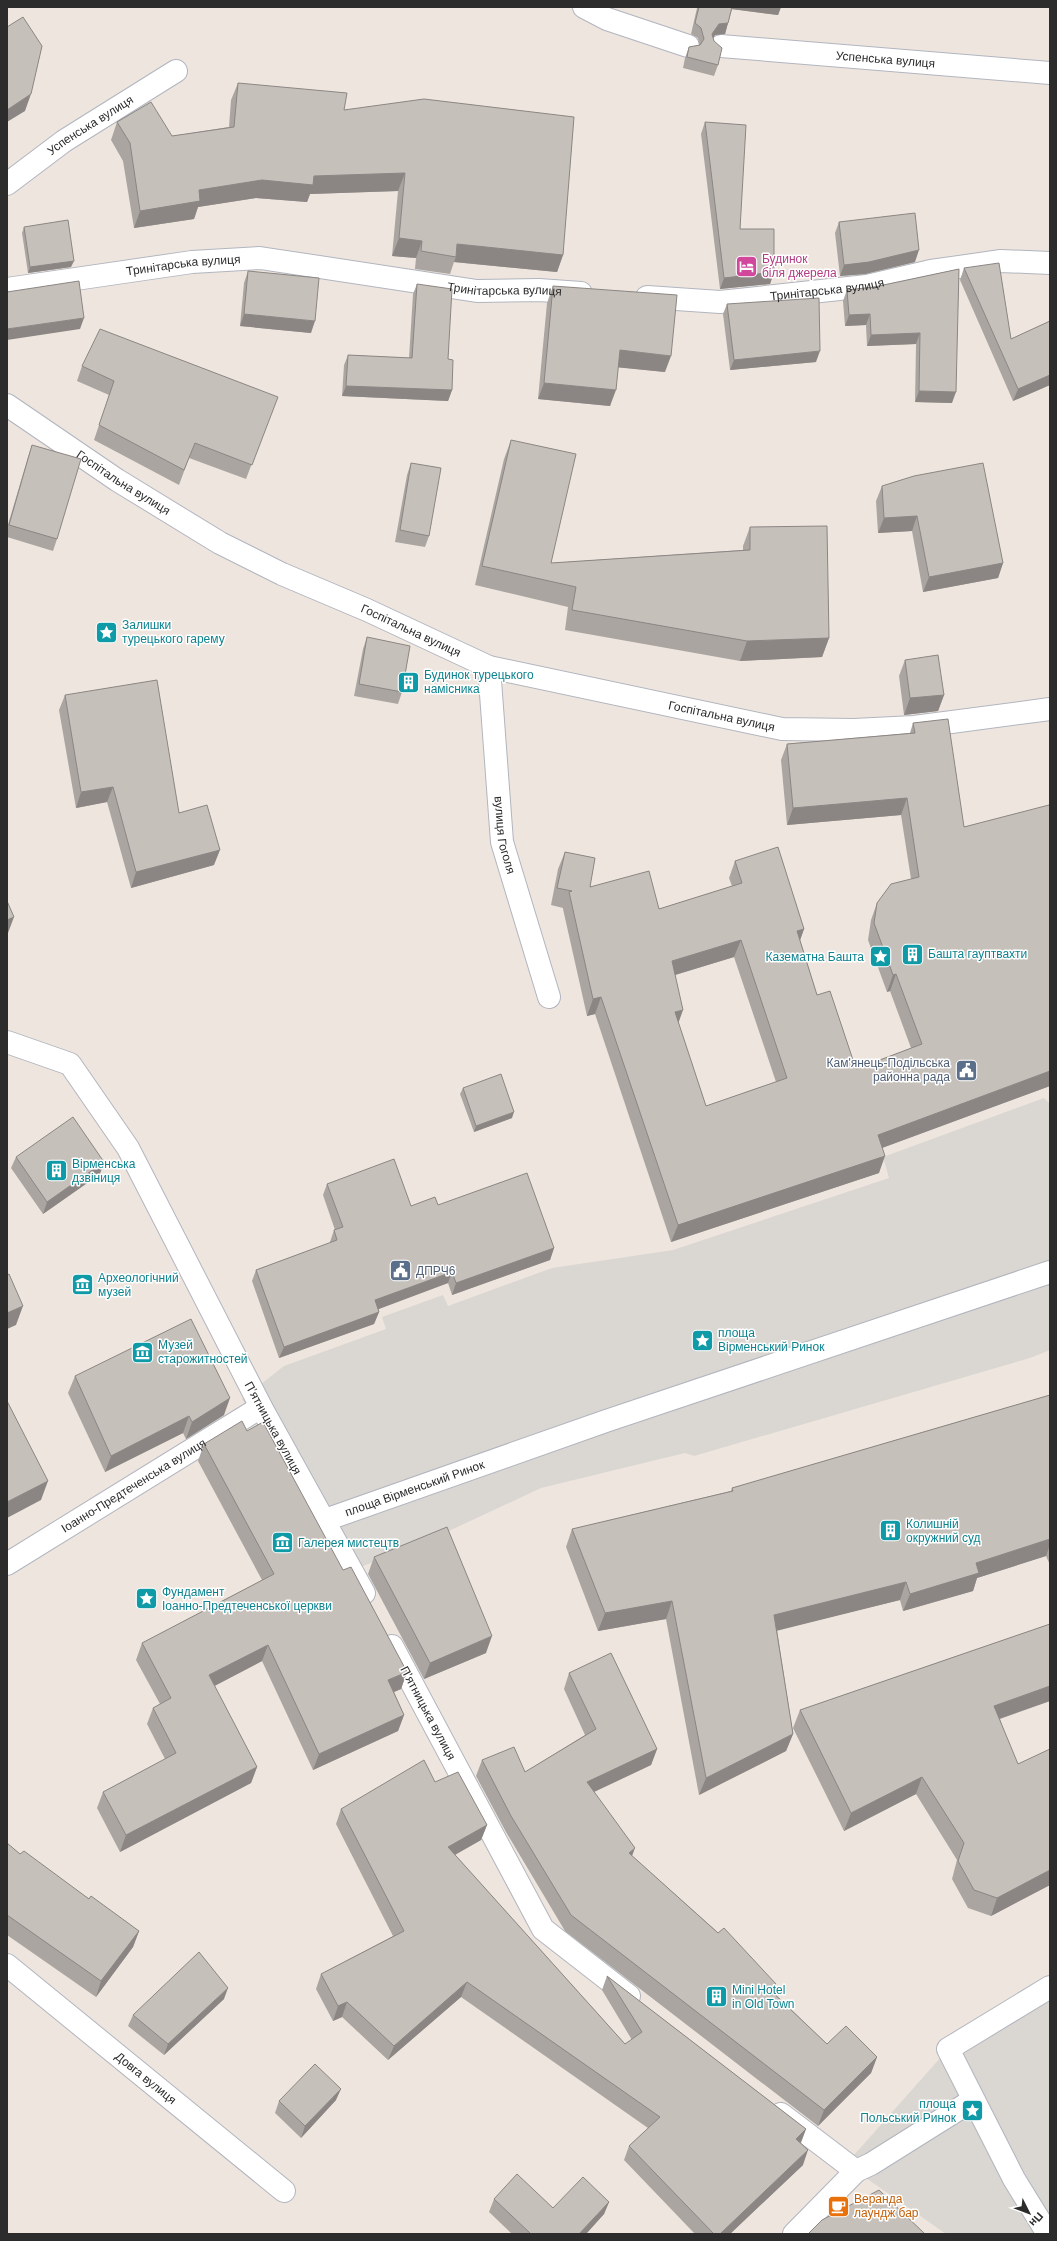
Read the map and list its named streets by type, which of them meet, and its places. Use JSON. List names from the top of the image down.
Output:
{
  "streets": {
    "street": [
      "Успенська вулиця",
      "Тринітарська вулиця",
      "Госпітальна вулиця",
      "вулиця Гоголя",
      "Пʼятницька вулиця",
      "Іоанно-Предтеченська вулиця",
      "площа Вірменський Ринок",
      "Довга вулиця"
    ]
  },
  "crossings": [
    ["Госпітальна вулиця", "вулиця Гоголя"],
    ["Пʼятницька вулиця", "Іоанно-Предтеченська вулиця"],
    ["Пʼятницька вулиця", "площа Вірменський Ринок"]
  ],
  "places": {
    "hotel": ["Будинок біля джерела"],
    "place": [
      "Залишки турецького гарему",
      "Казематна Башта",
      "площа Вірменський Ринок",
      "Фундамент Іоанно-Предтеченської церкви",
      "площа Польський Ринок"
    ],
    "building": [
      "Будинок турецького намісника",
      "Башта гауптвахти",
      "Вірменська дзвіниця",
      "Колишній окружний суд",
      "Mini Hotel in Old Town"
    ],
    "public building": ["Кам'янець-Подільська районна рада", "ДПРЧ6"],
    "museum": ["Археологічний музей", "Музей старожитностей", "Галерея мистецтв"],
    "cafe": ["Веранда лаундж бар"]
  },
  "north": "bottom right"
}
